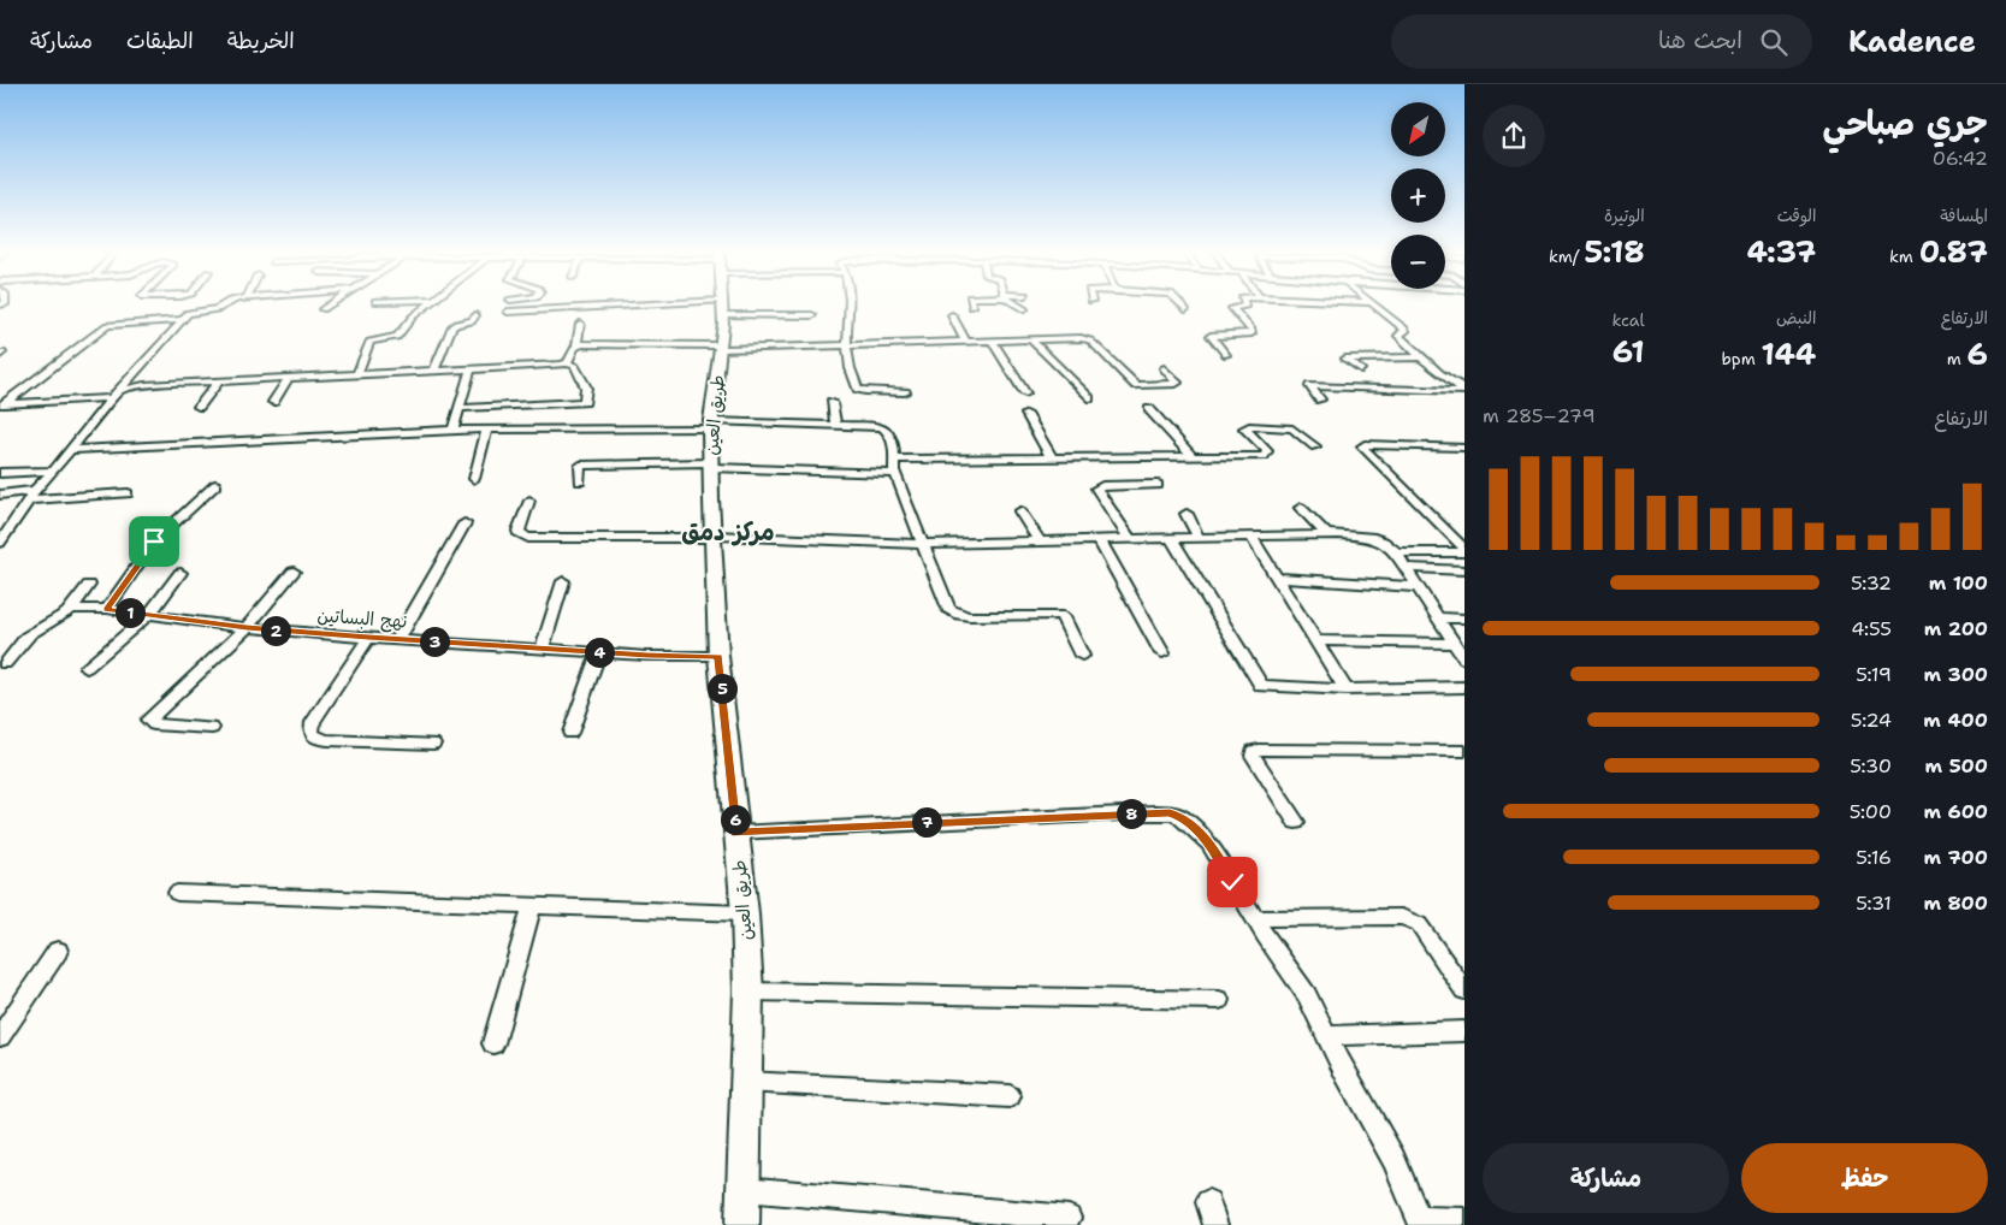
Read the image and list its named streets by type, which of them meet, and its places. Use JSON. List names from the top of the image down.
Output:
{
  "streets": {
    "main road": ["طريق العين"],
    "street": ["نهج البساتين"]
  },
  "crossings": [
    ["طريق العين", "نهج البساتين"]
  ],
  "districts": ["مركز دمق"],
  "north": "bottom left",
  "page": {
    "header": "Kadence",
    "search": "ابحث هنا",
    "nav": ["الخريطة", "الطبقات", "مشاركة"],
    "heading": ["جري صباحي", "06:42"],
    "map_buttons": ["+", "−"],
    "stats": [
      ["المسافة", "0.87 km"],
      ["الوقت", "4:37"],
      ["الوتيرة", "5:18 /km"],
      ["الارتفاع", "6 m"],
      ["النبض", "144 bpm"],
      ["kcal", "61"]
    ],
    "chart": ["الارتفاع", "279–285 m"],
    "list": [
      {
        "name": "100 m",
        "note": "5:32"
      },
      {
        "name": "200 m",
        "note": "4:55"
      },
      {
        "name": "300 m",
        "note": "5:19"
      },
      {
        "name": "400 m",
        "note": "5:24"
      },
      {
        "name": "500 m",
        "note": "5:30"
      },
      {
        "name": "600 m",
        "note": "5:00"
      },
      {
        "name": "700 m",
        "note": "5:16"
      },
      {
        "name": "800 m",
        "note": "5:31"
      }
    ],
    "pins": [
      "1",
      "2",
      "3",
      "4",
      "5",
      "8",
      "6",
      "7"
    ],
    "buttons": ["حفظ", "مشاركة"]
  }
}
